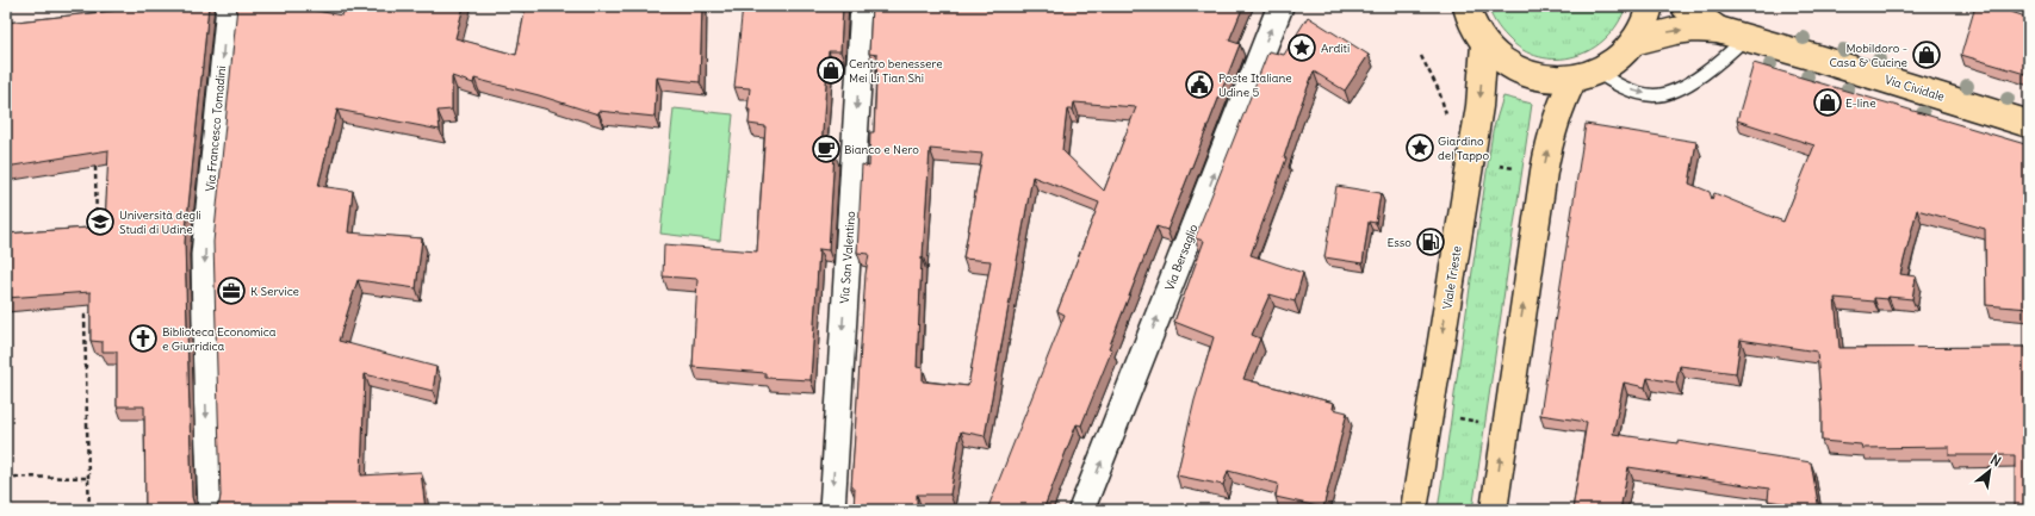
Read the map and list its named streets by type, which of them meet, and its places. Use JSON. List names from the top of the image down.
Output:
{
  "streets": {
    "main road": ["Via Cividale", "Viale Trieste"],
    "street": ["Via Francesco Tomadini", "Via San Valentino", "Via Bersaglio"]
  },
  "one_way": ["Via Francesco Tomadini", "Via San Valentino", "Via Bersaglio"],
  "places": {
    "place": ["Arditi", "Giardino del Tappo"],
    "shop": ["Mobildoro - Casa & Cucine", "Centro benessere Mei Li Tian Shi", "E-line"],
    "public building": ["Poste Italiane Udine 5"],
    "cafe": ["Bianco e Nero"],
    "school or university": ["Università degli Studi di Udine"],
    "fuel station": ["Esso"],
    "office": ["K Service"],
    "church": ["Biblioteca Economica e Giurridica"]
  },
  "north": "top right"
}
